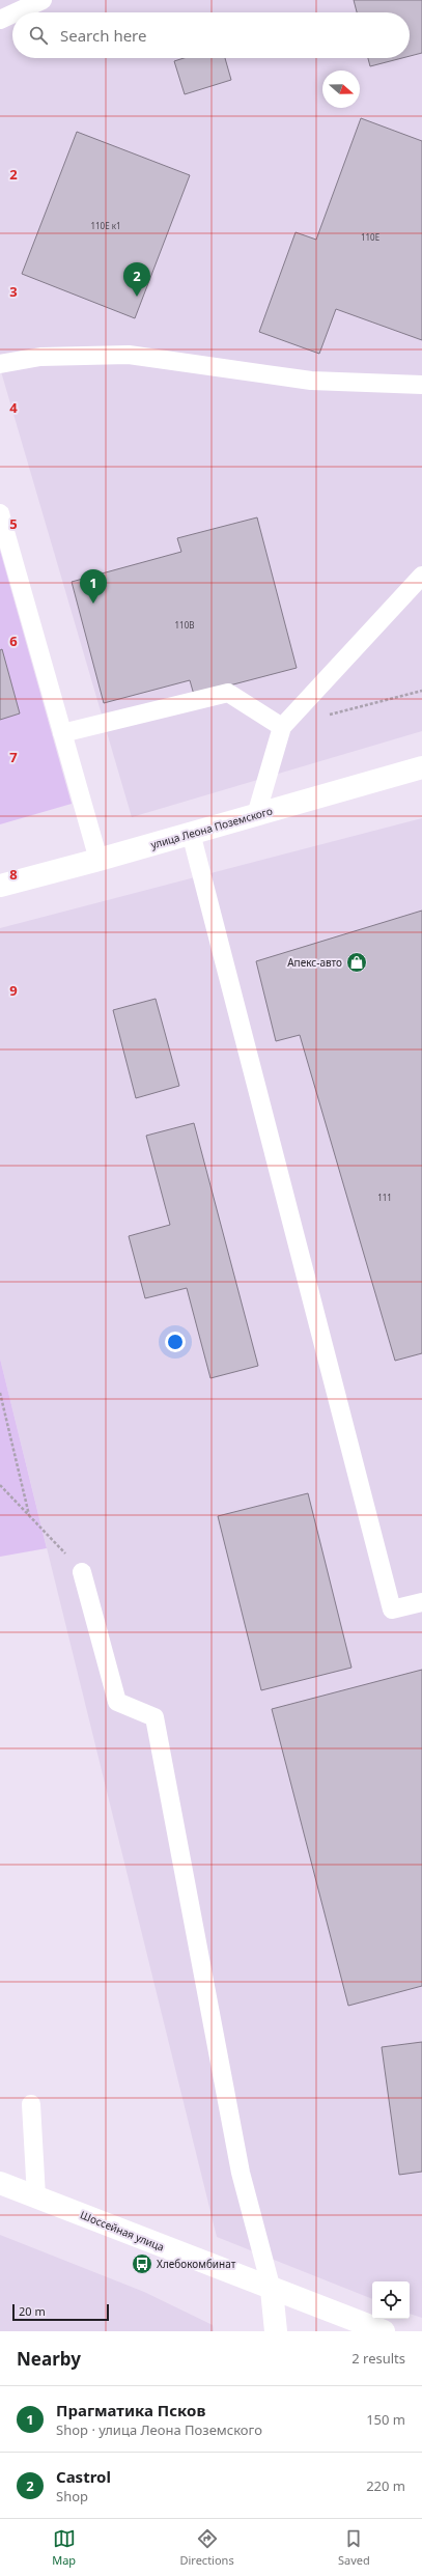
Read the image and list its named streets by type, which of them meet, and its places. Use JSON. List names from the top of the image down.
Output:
{
  "streets": {
    "street": ["улица Леона Поземского", "Шоссейная улица"]
  },
  "places": {
    "shop": ["Апекс-авто"],
    "bus stop": ["Хлебокомбинат"]
  },
  "house_numbers": [
    "110Е к1",
    "110Е",
    "110В",
    "111"
  ],
  "scale_bar": "20 m",
  "north": "right",
  "page": {
    "search": "Search here",
    "pins": ["2", "1"],
    "scale": "20 m",
    "heading": ["Nearby", "2 results"],
    "list": [
      {
        "mark": "1",
        "name": "Прагматика Псков",
        "note": "Shop · улица Леона Поземского",
        "value": "150 m"
      },
      {
        "mark": "2",
        "name": "Castrol",
        "note": "Shop",
        "value": "220 m"
      }
    ],
    "nav": ["Map", "Directions", "Saved"]
  },
  "grid": {
    "rows": [
      "2",
      "3",
      "4",
      "5",
      "6",
      "7",
      "8",
      "9"
    ]
  }
}
